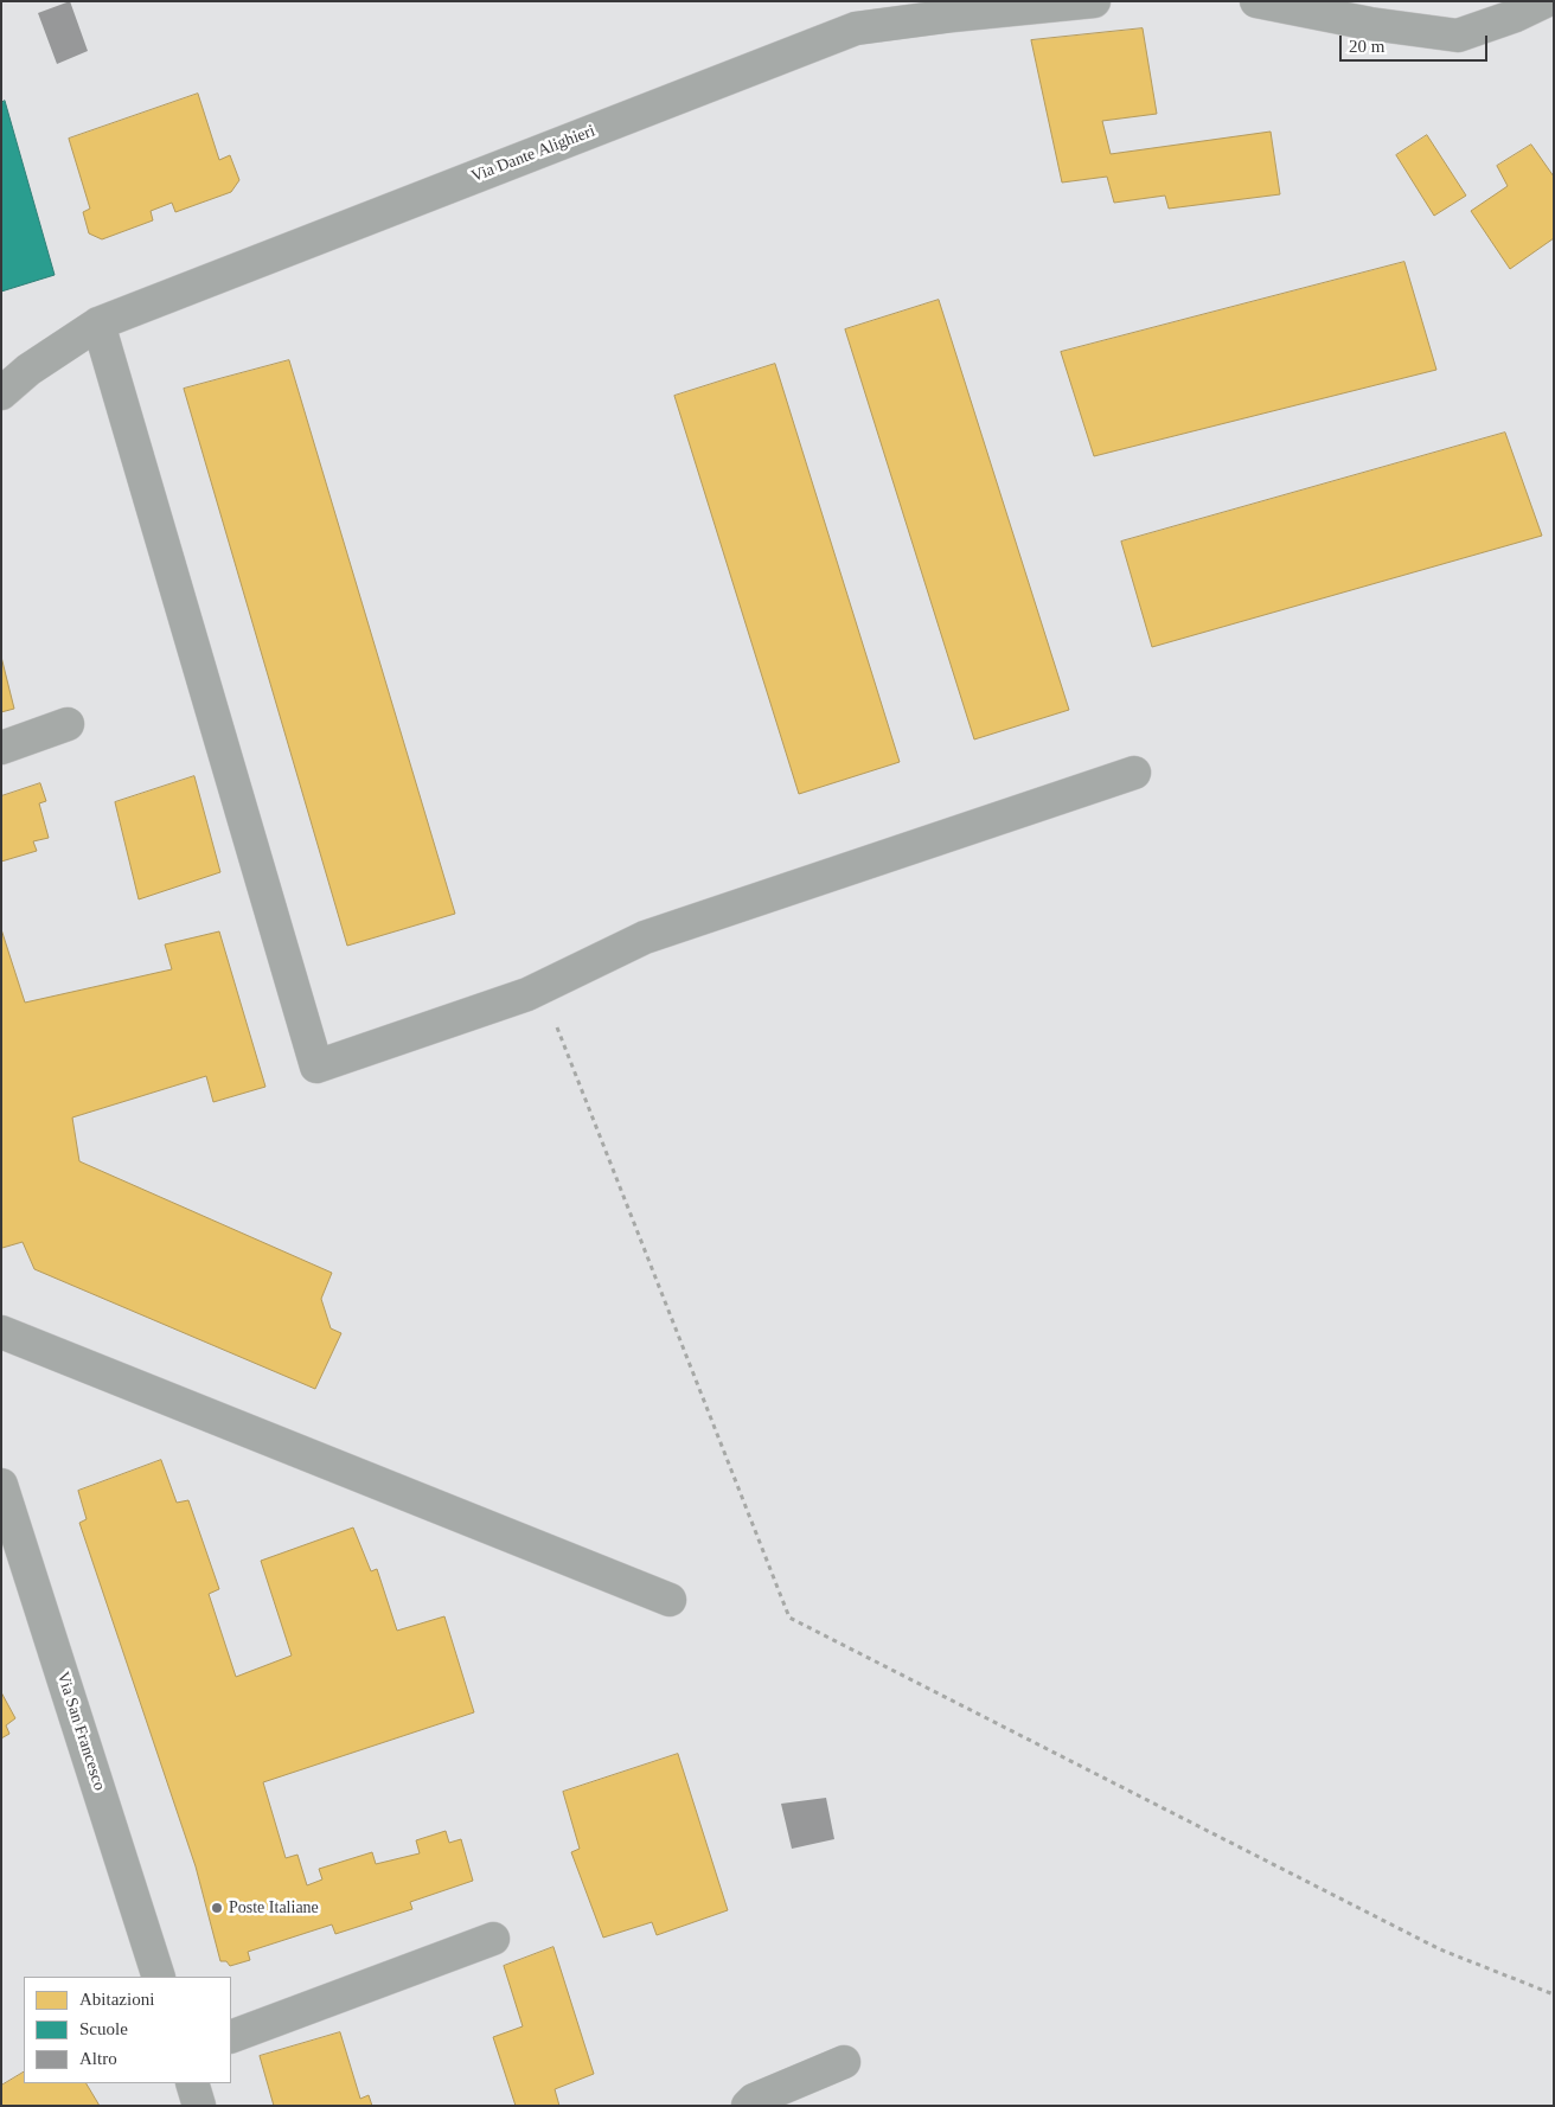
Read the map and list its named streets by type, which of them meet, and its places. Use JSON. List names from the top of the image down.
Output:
{
  "streets": {
    "street": ["Via Dante Alighieri", "Via San Francesco"]
  },
  "places": ["Poste Italiane"],
  "legend": ["Abitazioni", "Scuole", "Altro"],
  "scale_bar": "20 m"
}
